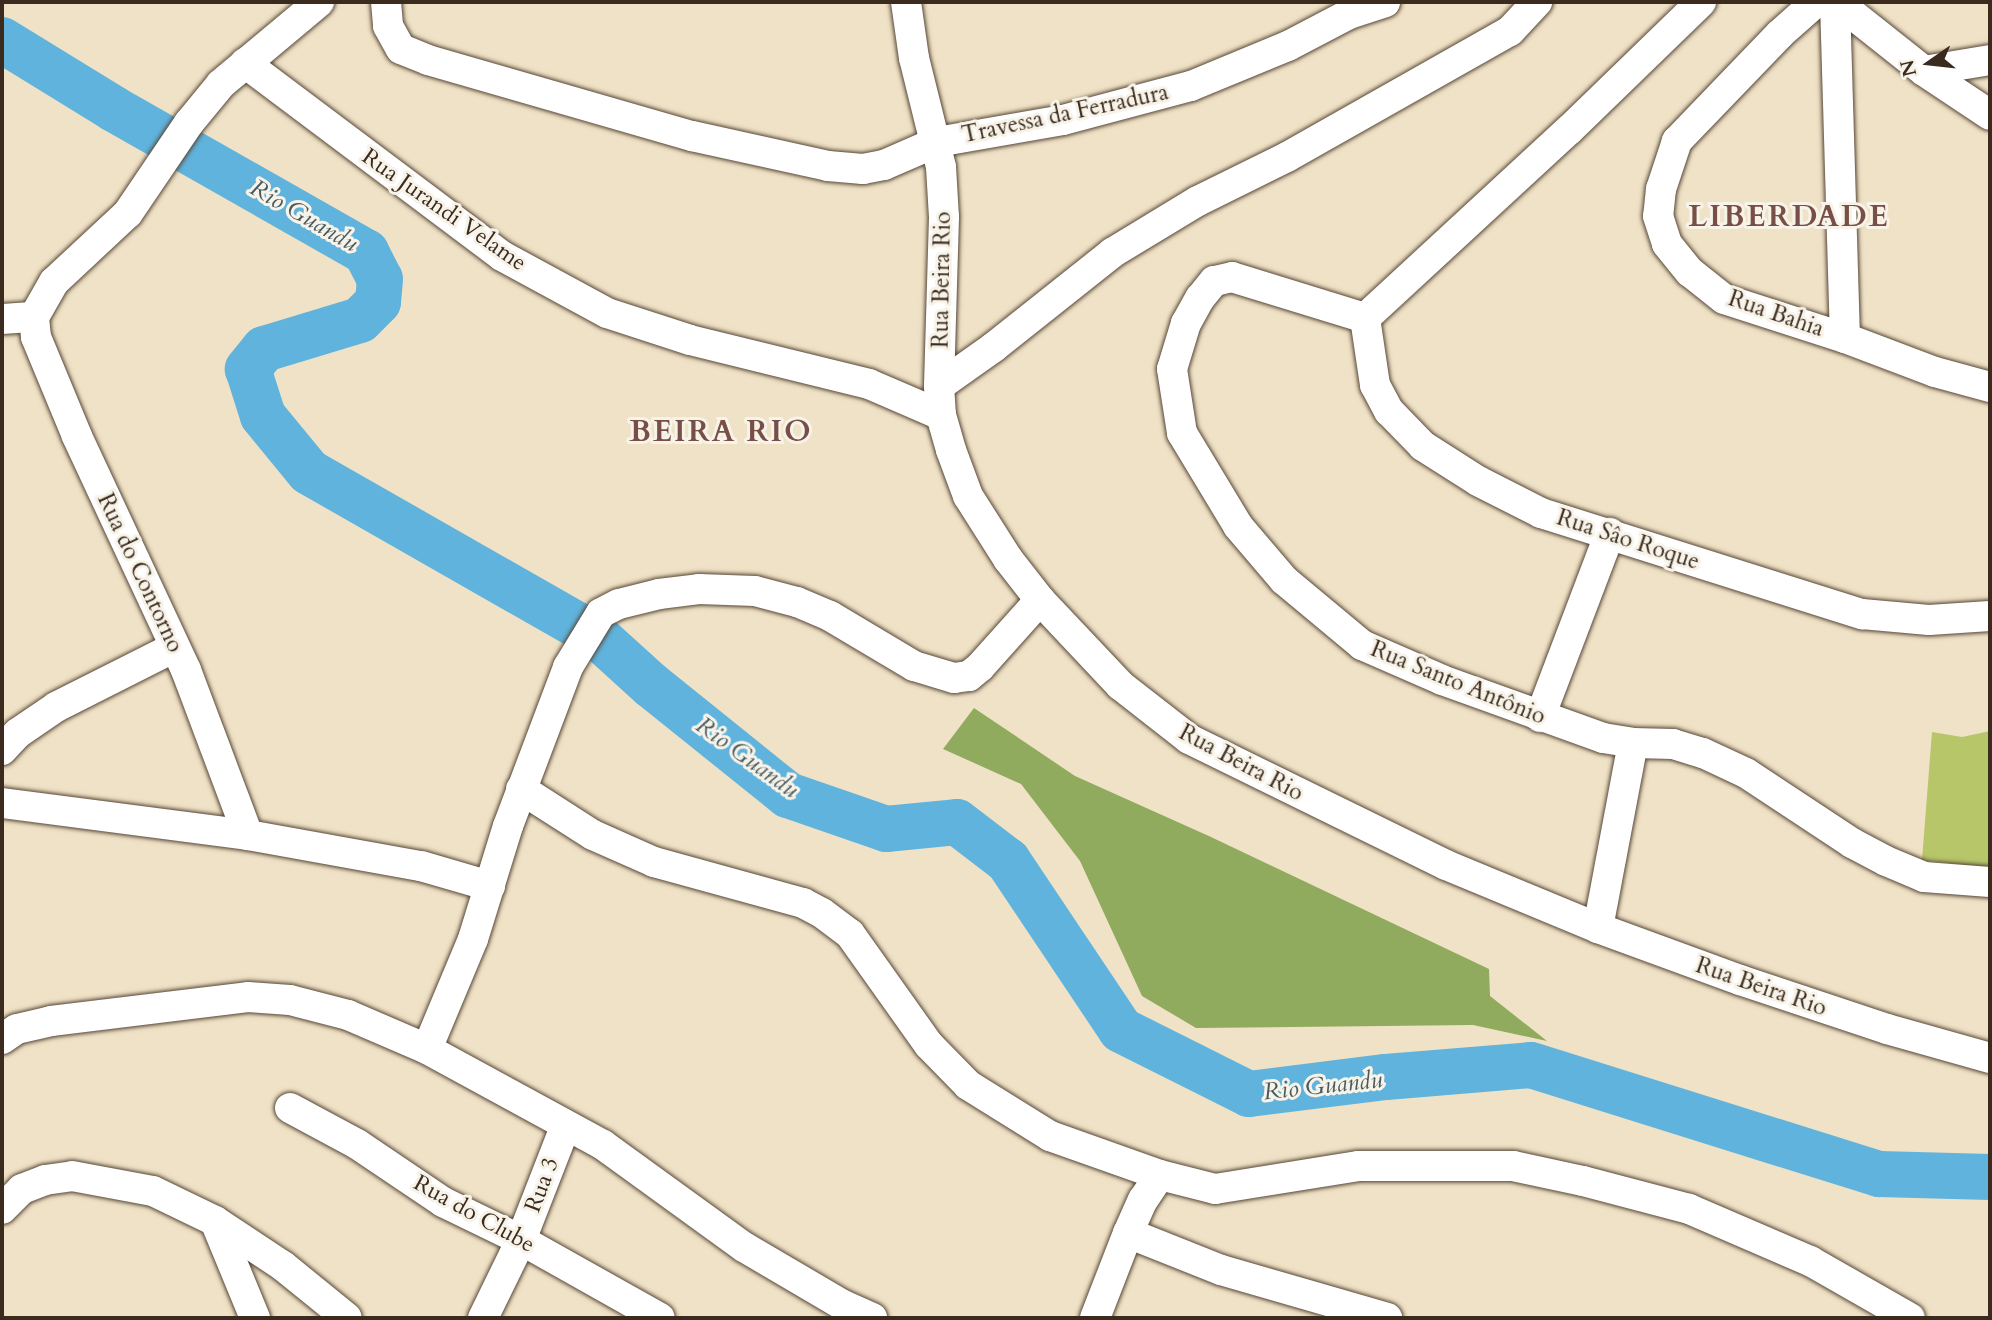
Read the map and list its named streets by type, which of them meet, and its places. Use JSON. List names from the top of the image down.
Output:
{
  "streets": {
    "street": [
      "Travessa da Ferradura",
      "Rua Jurandi Velame",
      "Rua Beira Rio",
      "Rua Bahia",
      "Rua Sâo Roque",
      "Rua do Contorno",
      "Rua Santo Antônio",
      "Rua 3",
      "Rua do Clube"
    ]
  },
  "crossings": [
    ["Travessa da Ferradura", "Rua Beira Rio"],
    ["Rua Jurandi Velame", "Rua Beira Rio"],
    ["Rua Sâo Roque", "Rua Santo Antônio"],
    ["Rua 3", "Rua do Clube"]
  ],
  "districts": ["LIBERDADE", "BEIRA RIO"],
  "water": ["Rio Guandu"],
  "north": "left"
}
